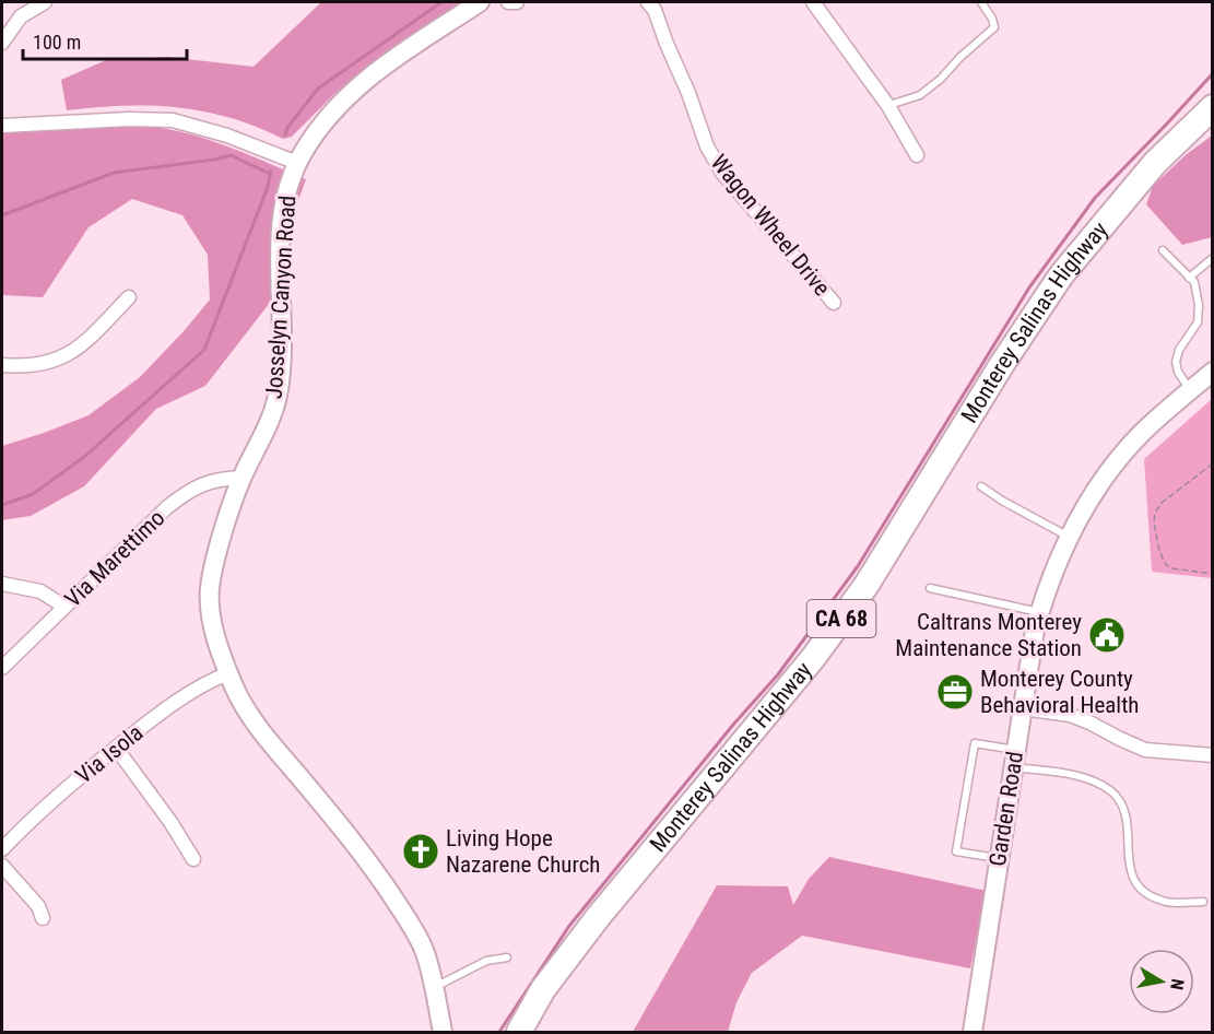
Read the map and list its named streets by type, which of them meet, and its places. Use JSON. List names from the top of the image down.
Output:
{
  "streets": {
    "highway": ["Monterey Salinas Highway", "CA 68"],
    "street": [
      "Wagon Wheel Drive",
      "Josselyn Canyon Road",
      "Via Marettimo",
      "Via Isola",
      "Garden Road"
    ]
  },
  "crossings": [
    ["Josselyn Canyon Road", "Via Marettimo"],
    ["Josselyn Canyon Road", "Via Isola"]
  ],
  "places": {
    "public building": ["Caltrans Monterey Maintenance Station"],
    "office": ["Monterey County Behavioral Health"],
    "church": ["Living Hope Nazarene Church"]
  },
  "scale_bar": "100 m",
  "north": "right"
}
